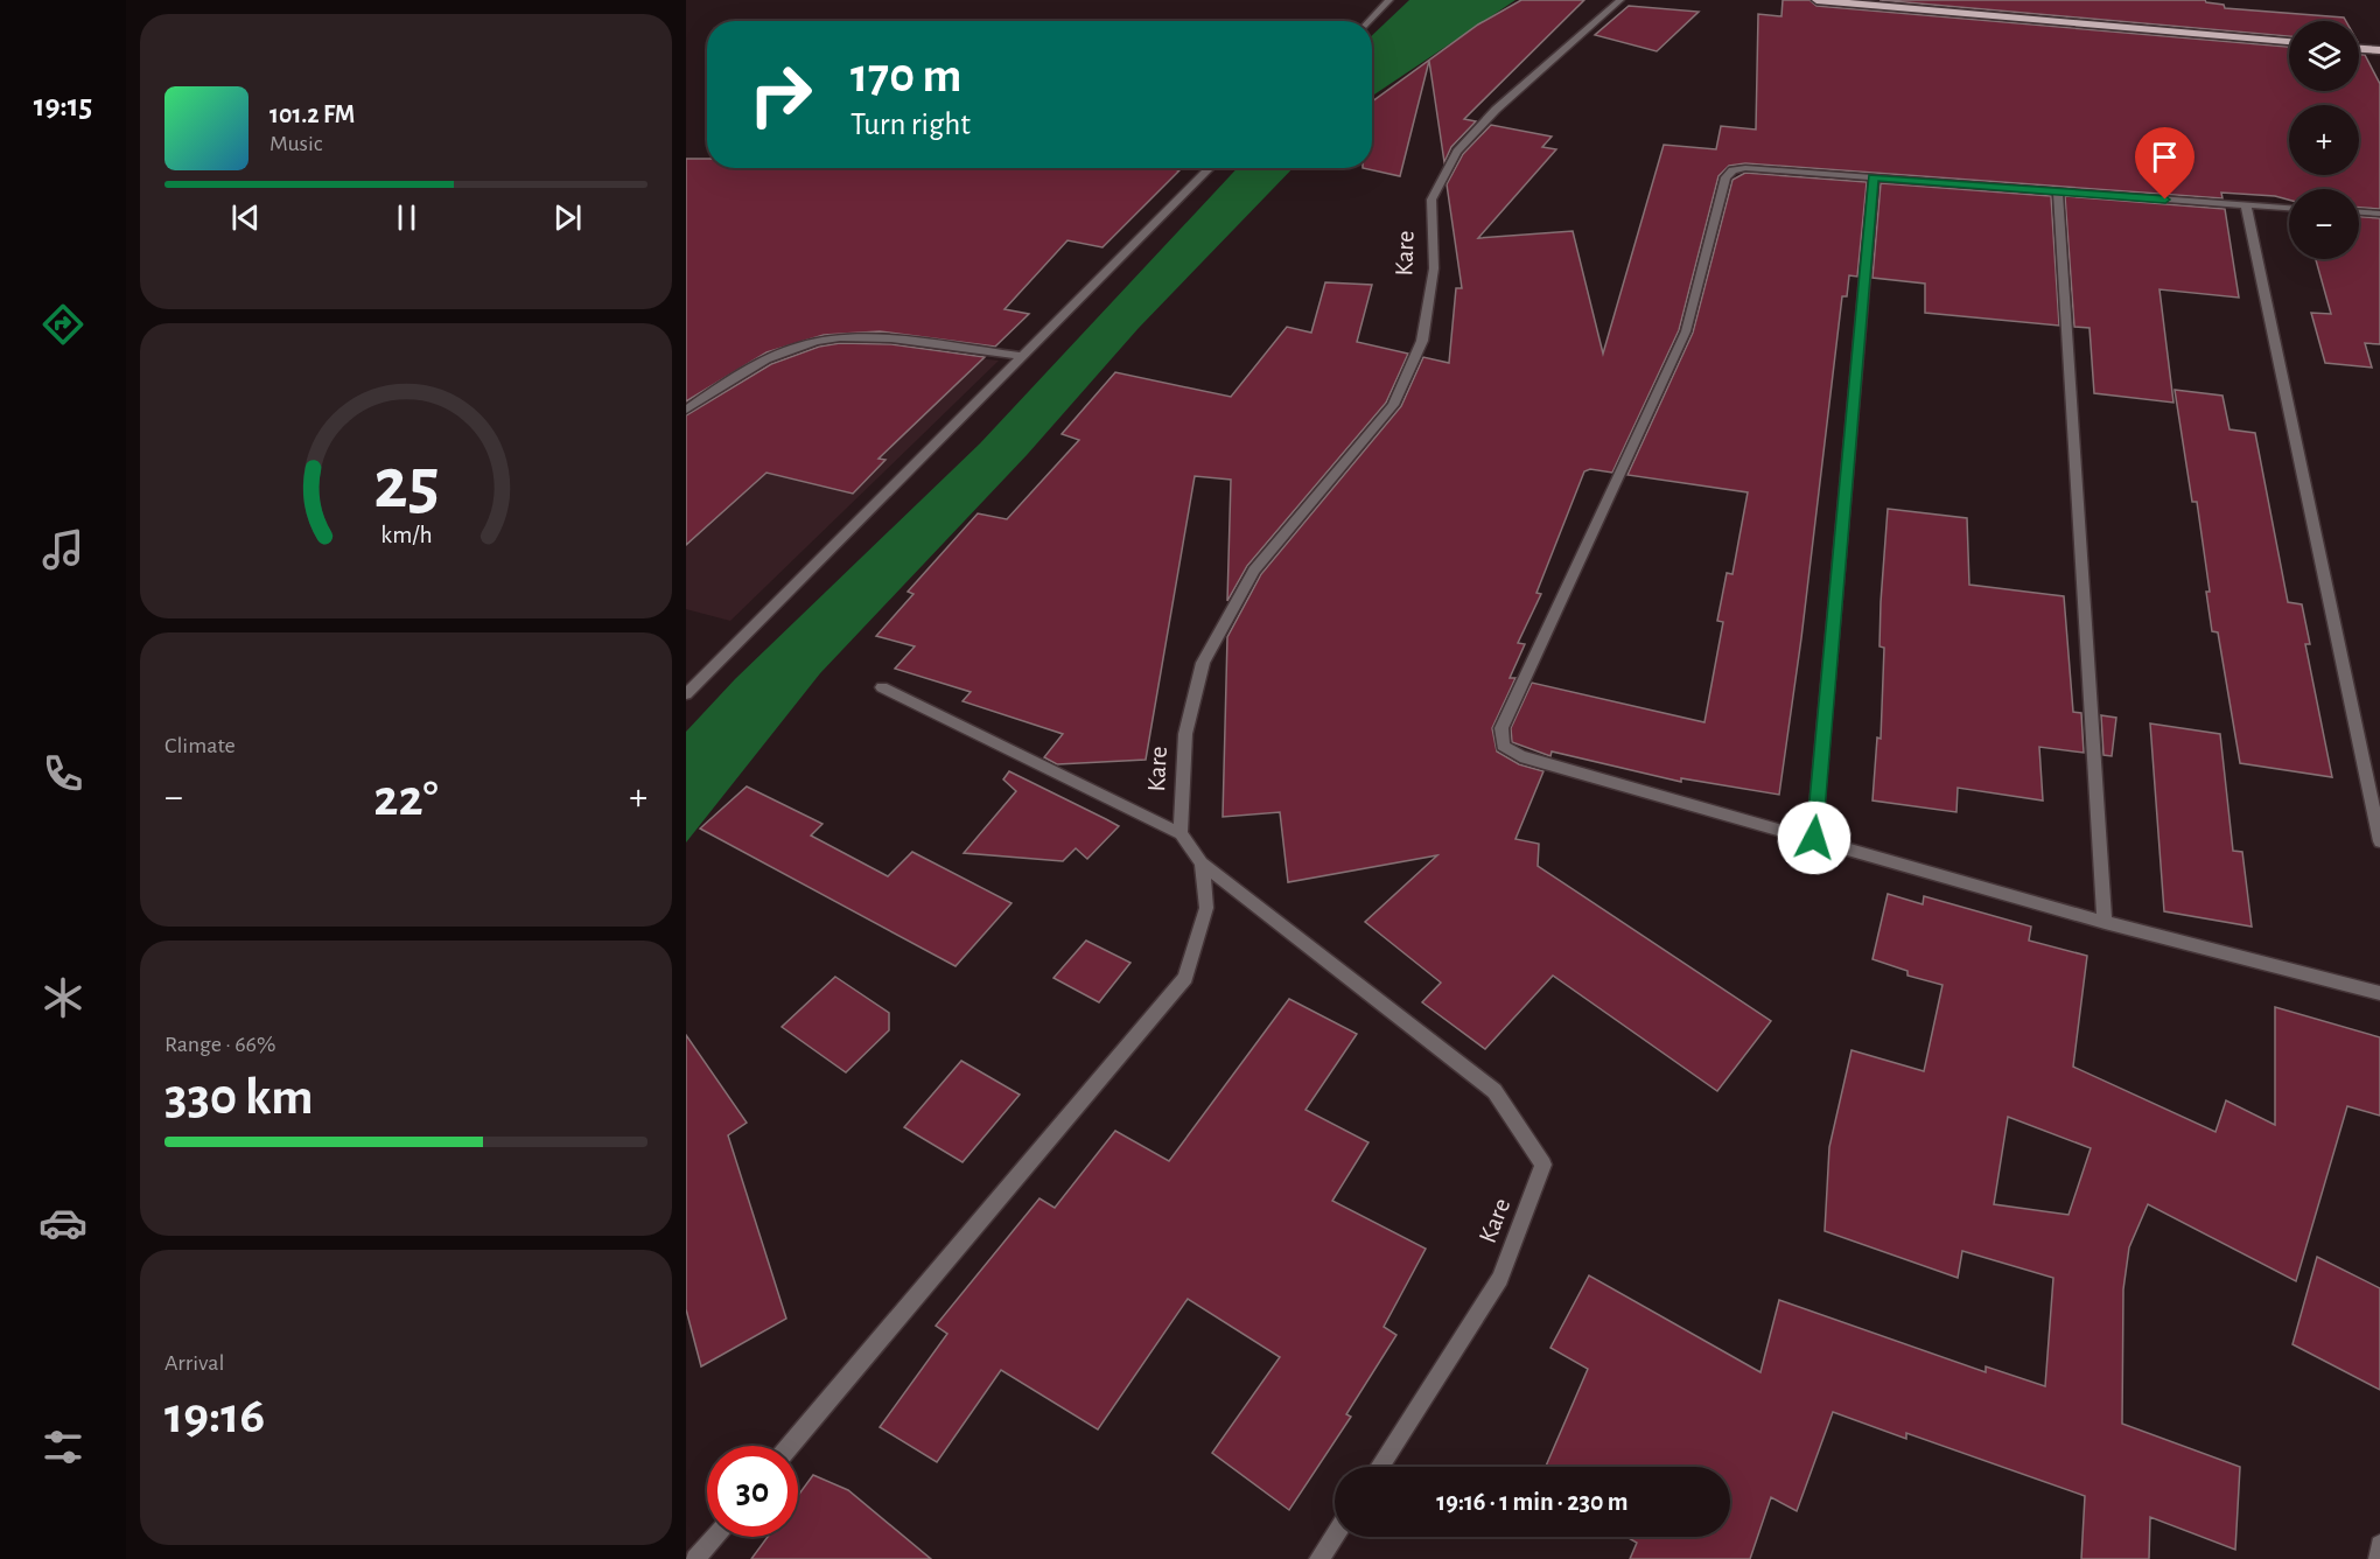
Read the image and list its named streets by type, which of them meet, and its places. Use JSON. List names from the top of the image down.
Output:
{
  "streets": {
    "street": ["Kare"]
  },
  "page": {
    "tabs": "19:15",
    "map_buttons": ["+", "−"],
    "turn": ["170 m", "Turn right"],
    "song": ["101.2 FM", "Music"],
    "tile": [
      "Climate",
      ["Range · 66%", "330 km"],
      ["Arrival", "19:16"]
    ],
    "heat": ["−", "22°", "+"],
    "limit": "30",
    "trip": "19:16 · 1 min · 230 m",
    "gauge": ["25", "km/h"]
  }
}
